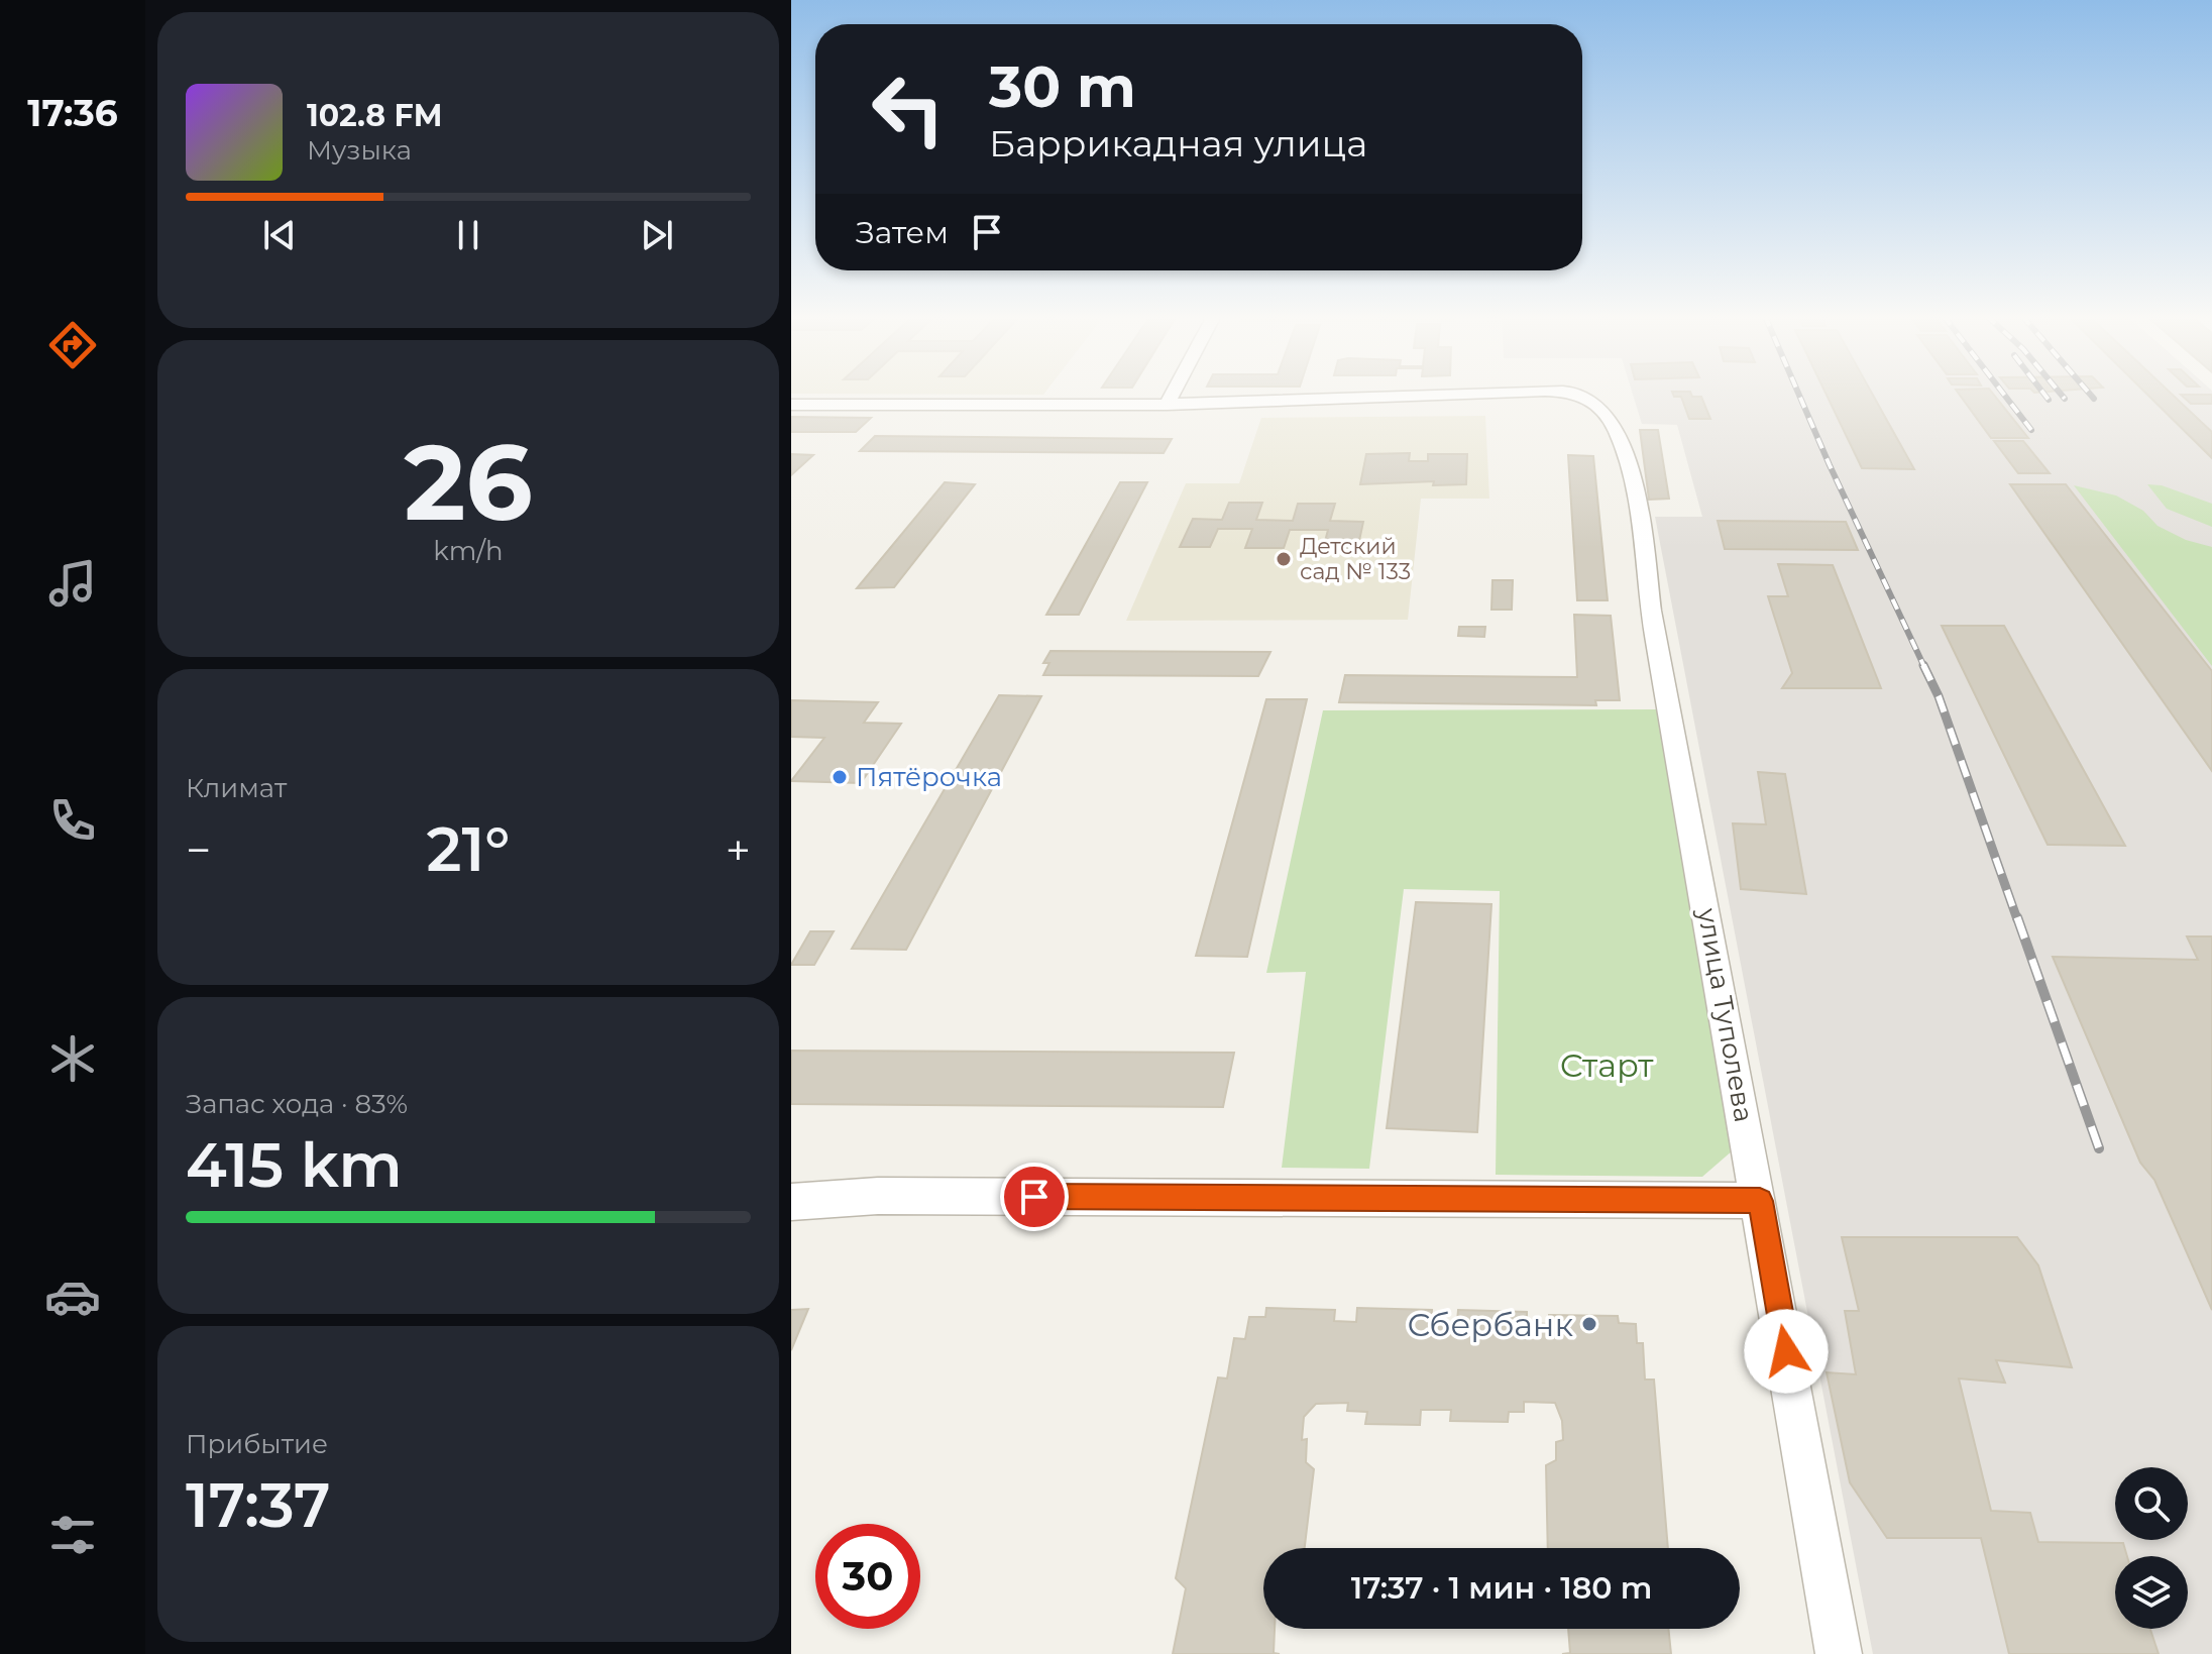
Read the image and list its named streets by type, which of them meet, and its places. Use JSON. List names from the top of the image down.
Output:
{
  "streets": {
    "street": ["улица Туполева"]
  },
  "parks": ["Старт"],
  "places": ["Детский сад № 133", "Пятёрочка", "Сбербанк"],
  "page": {
    "tabs": "17:36",
    "turn": ["30 m", "Баррикадная улица"],
    "song": ["102.8 FM", "Музыка"],
    "then": "Затем",
    "tile": [
      ["26", "km/h"],
      "Климат",
      ["Запас хода · 83%", "415 km"],
      ["Прибытие", "17:37"]
    ],
    "heat": ["−", "21°", "+"],
    "limit": "30",
    "trip": "17:37 · 1 мин · 180 m"
  }
}
